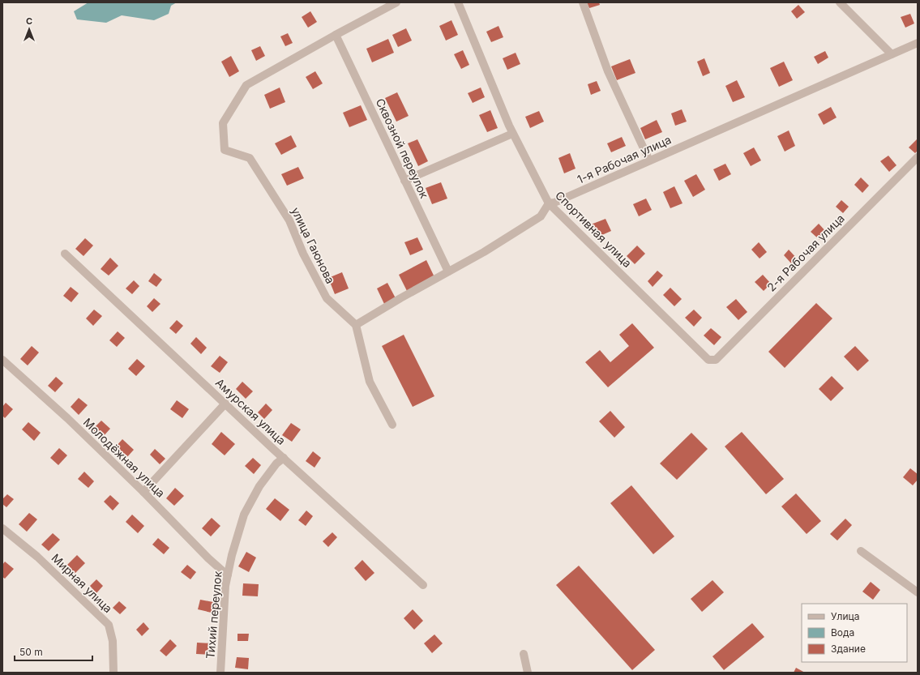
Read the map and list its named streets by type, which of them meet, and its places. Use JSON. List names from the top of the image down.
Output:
{
  "streets": {
    "street": [
      "Сквозной переулок",
      "1-я Рабочая улица",
      "Спортивная улица",
      "улица Гаюнова",
      "2-я Рабочая улица",
      "Амурская улица",
      "Молодёжная улица",
      "Мирная улица",
      "Тихий переулок"
    ]
  },
  "crossings": [
    ["Сквозной переулок", "улица Гаюнова"],
    ["1-я Рабочая улица", "Спортивная улица"],
    ["Спортивная улица", "2-я Рабочая улица"],
    ["Амурская улица", "Тихий переулок"],
    ["Молодёжная улица", "Тихий переулок"]
  ],
  "legend": ["Улица", "Вода", "Здание"],
  "scale_bar": "50 m",
  "north": "top"
}
